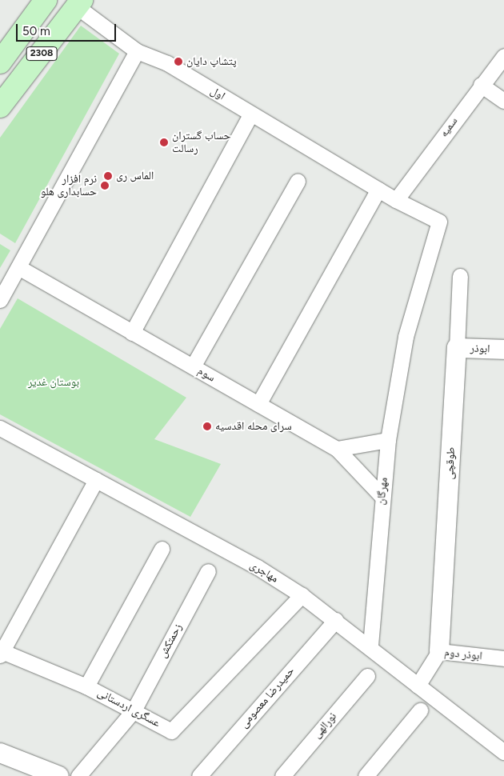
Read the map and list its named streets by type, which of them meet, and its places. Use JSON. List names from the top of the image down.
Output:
{
  "streets": {
    "main road": ["2308"],
    "street": [
      "اول",
      "سمیه",
      "ابوذر",
      "سوم",
      "طوقچی",
      "مهرگان",
      "مهاجری",
      "زحمتکش",
      "ابوذر دوم",
      "حمیدرضا معصومی",
      "عسگری اردستانی",
      "نورالهی"
    ]
  },
  "crossings": [
    ["2308", "اول"],
    ["اول", "سمیه"],
    ["اول", "مهرگان"],
    ["ابوذر", "طوقچی"],
    ["سوم", "مهرگان"],
    ["طوقچی", "ابوذر دوم"],
    ["مهرگان", "مهاجری"],
    ["مهاجری", "ابوذر دوم"],
    ["مهاجری", "حمیدرضا معصومی"],
    ["مهاجری", "عسگری اردستانی"],
    ["زحمتکش", "عسگری اردستانی"]
  ],
  "parks": ["بوستان غدیر"],
  "places": [
    "پتشاپ دایان",
    "حساب گستران رسالت",
    "الماس ری",
    "نرم افزار حسابداری هلو",
    "سرای محله اقدسیه"
  ],
  "scale_bar": "50 m"
}
